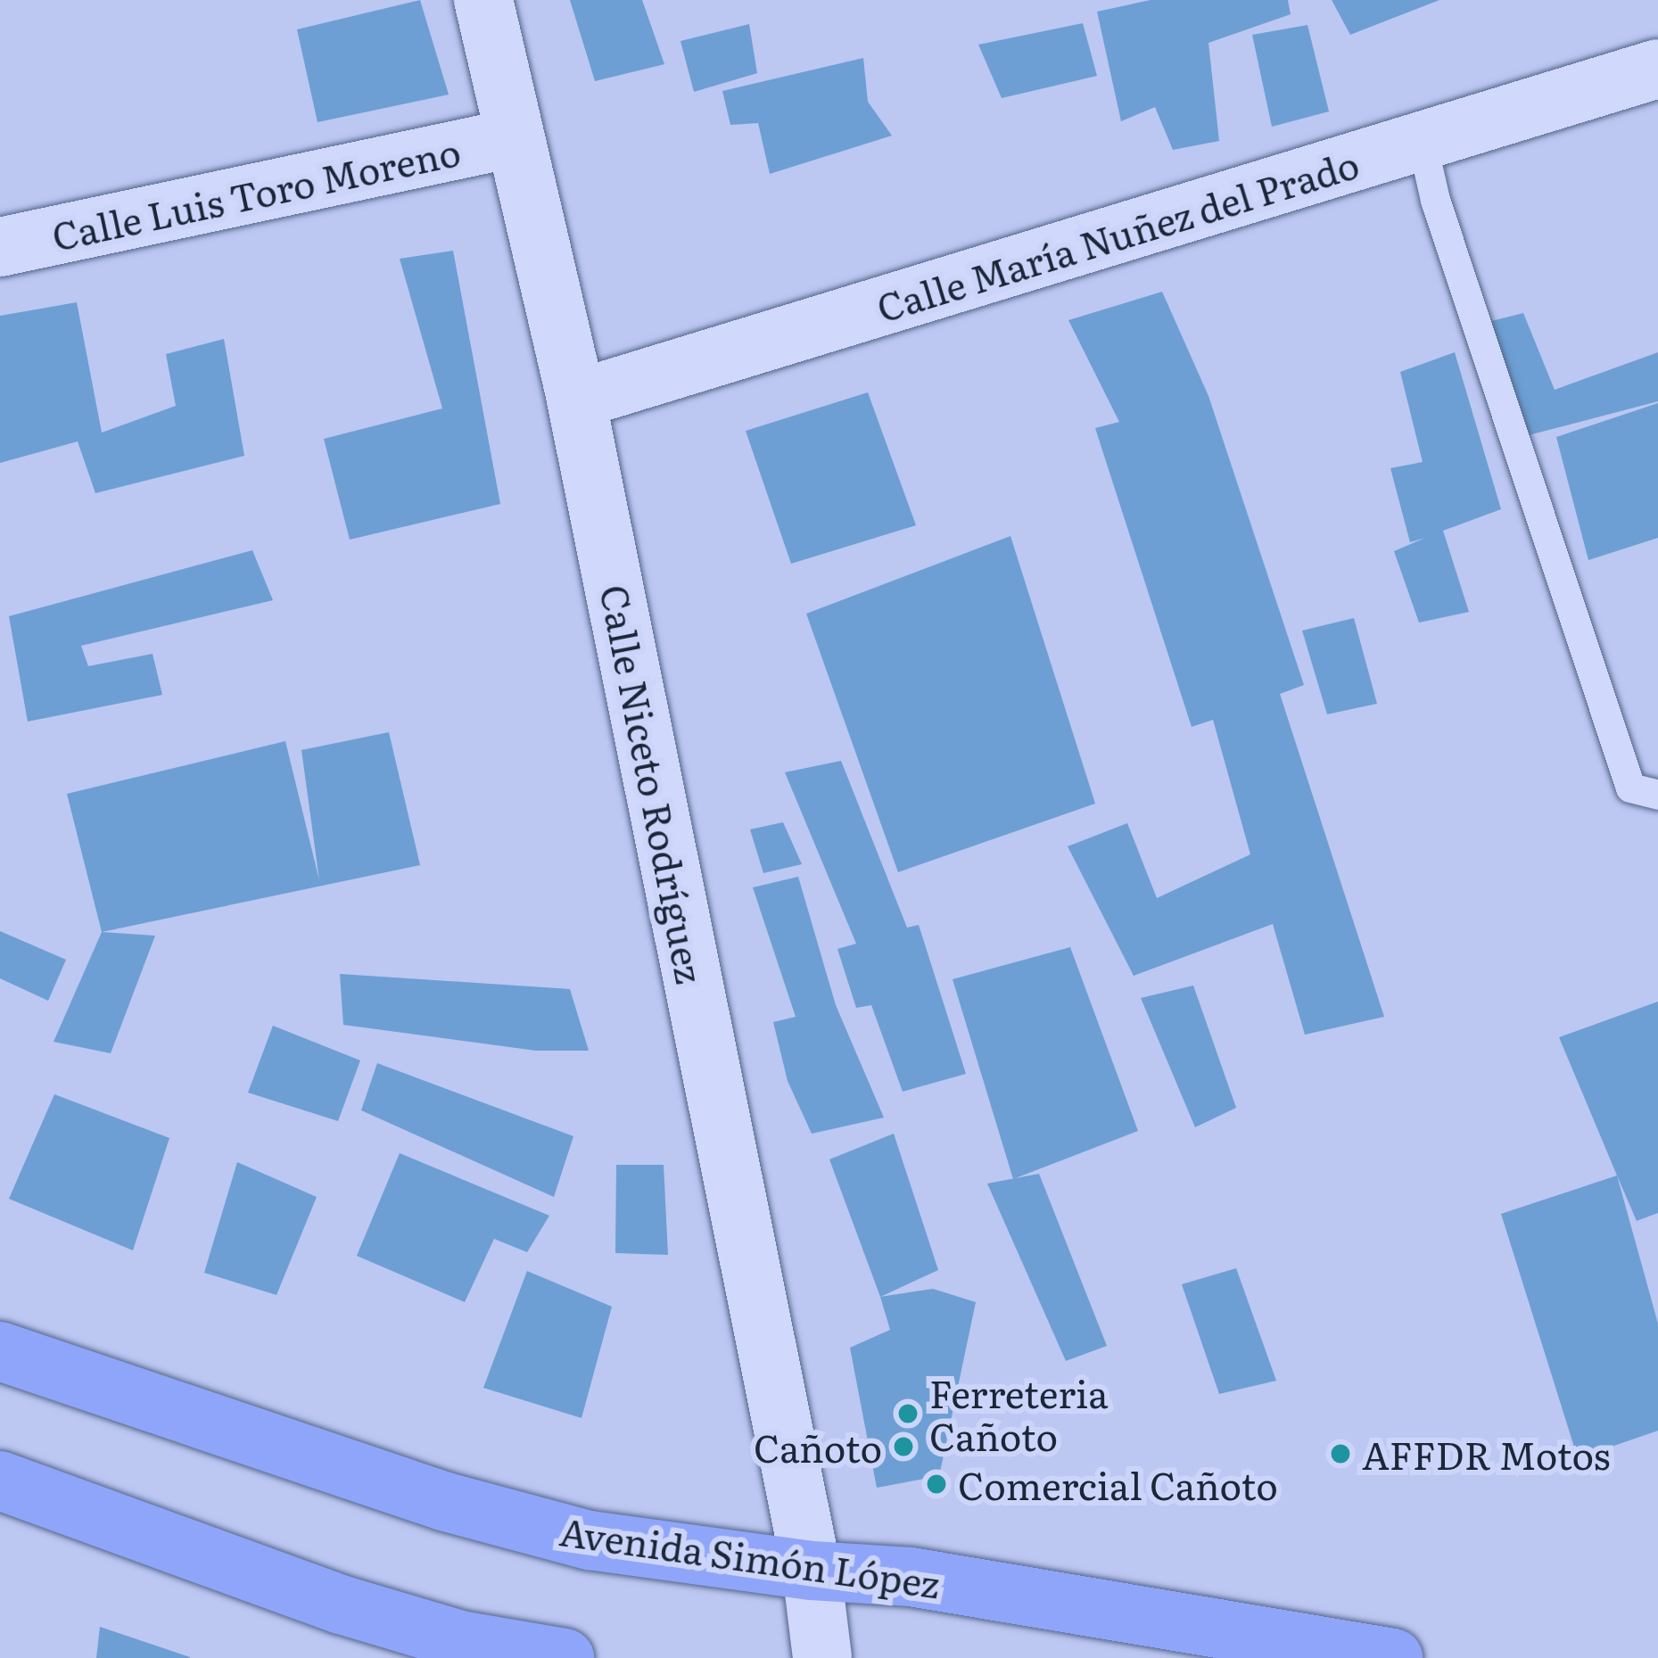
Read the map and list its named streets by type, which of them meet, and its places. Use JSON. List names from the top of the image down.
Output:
{
  "streets": {
    "main road": ["Avenida Simón López"],
    "street": ["Calle Luis Toro Moreno", "Calle María Nuñez del Prado", "Calle Niceto Rodríguez"]
  },
  "crossings": [
    ["Calle Luis Toro Moreno", "Calle Niceto Rodríguez"],
    ["Calle María Nuñez del Prado", "Calle Niceto Rodríguez"],
    ["Calle Niceto Rodríguez", "Avenida Simón López"]
  ],
  "places": [
    "Ferreteria Cañoto",
    "Cañoto",
    "AFFDR Motos",
    "Comercial Cañoto"
  ]
}
